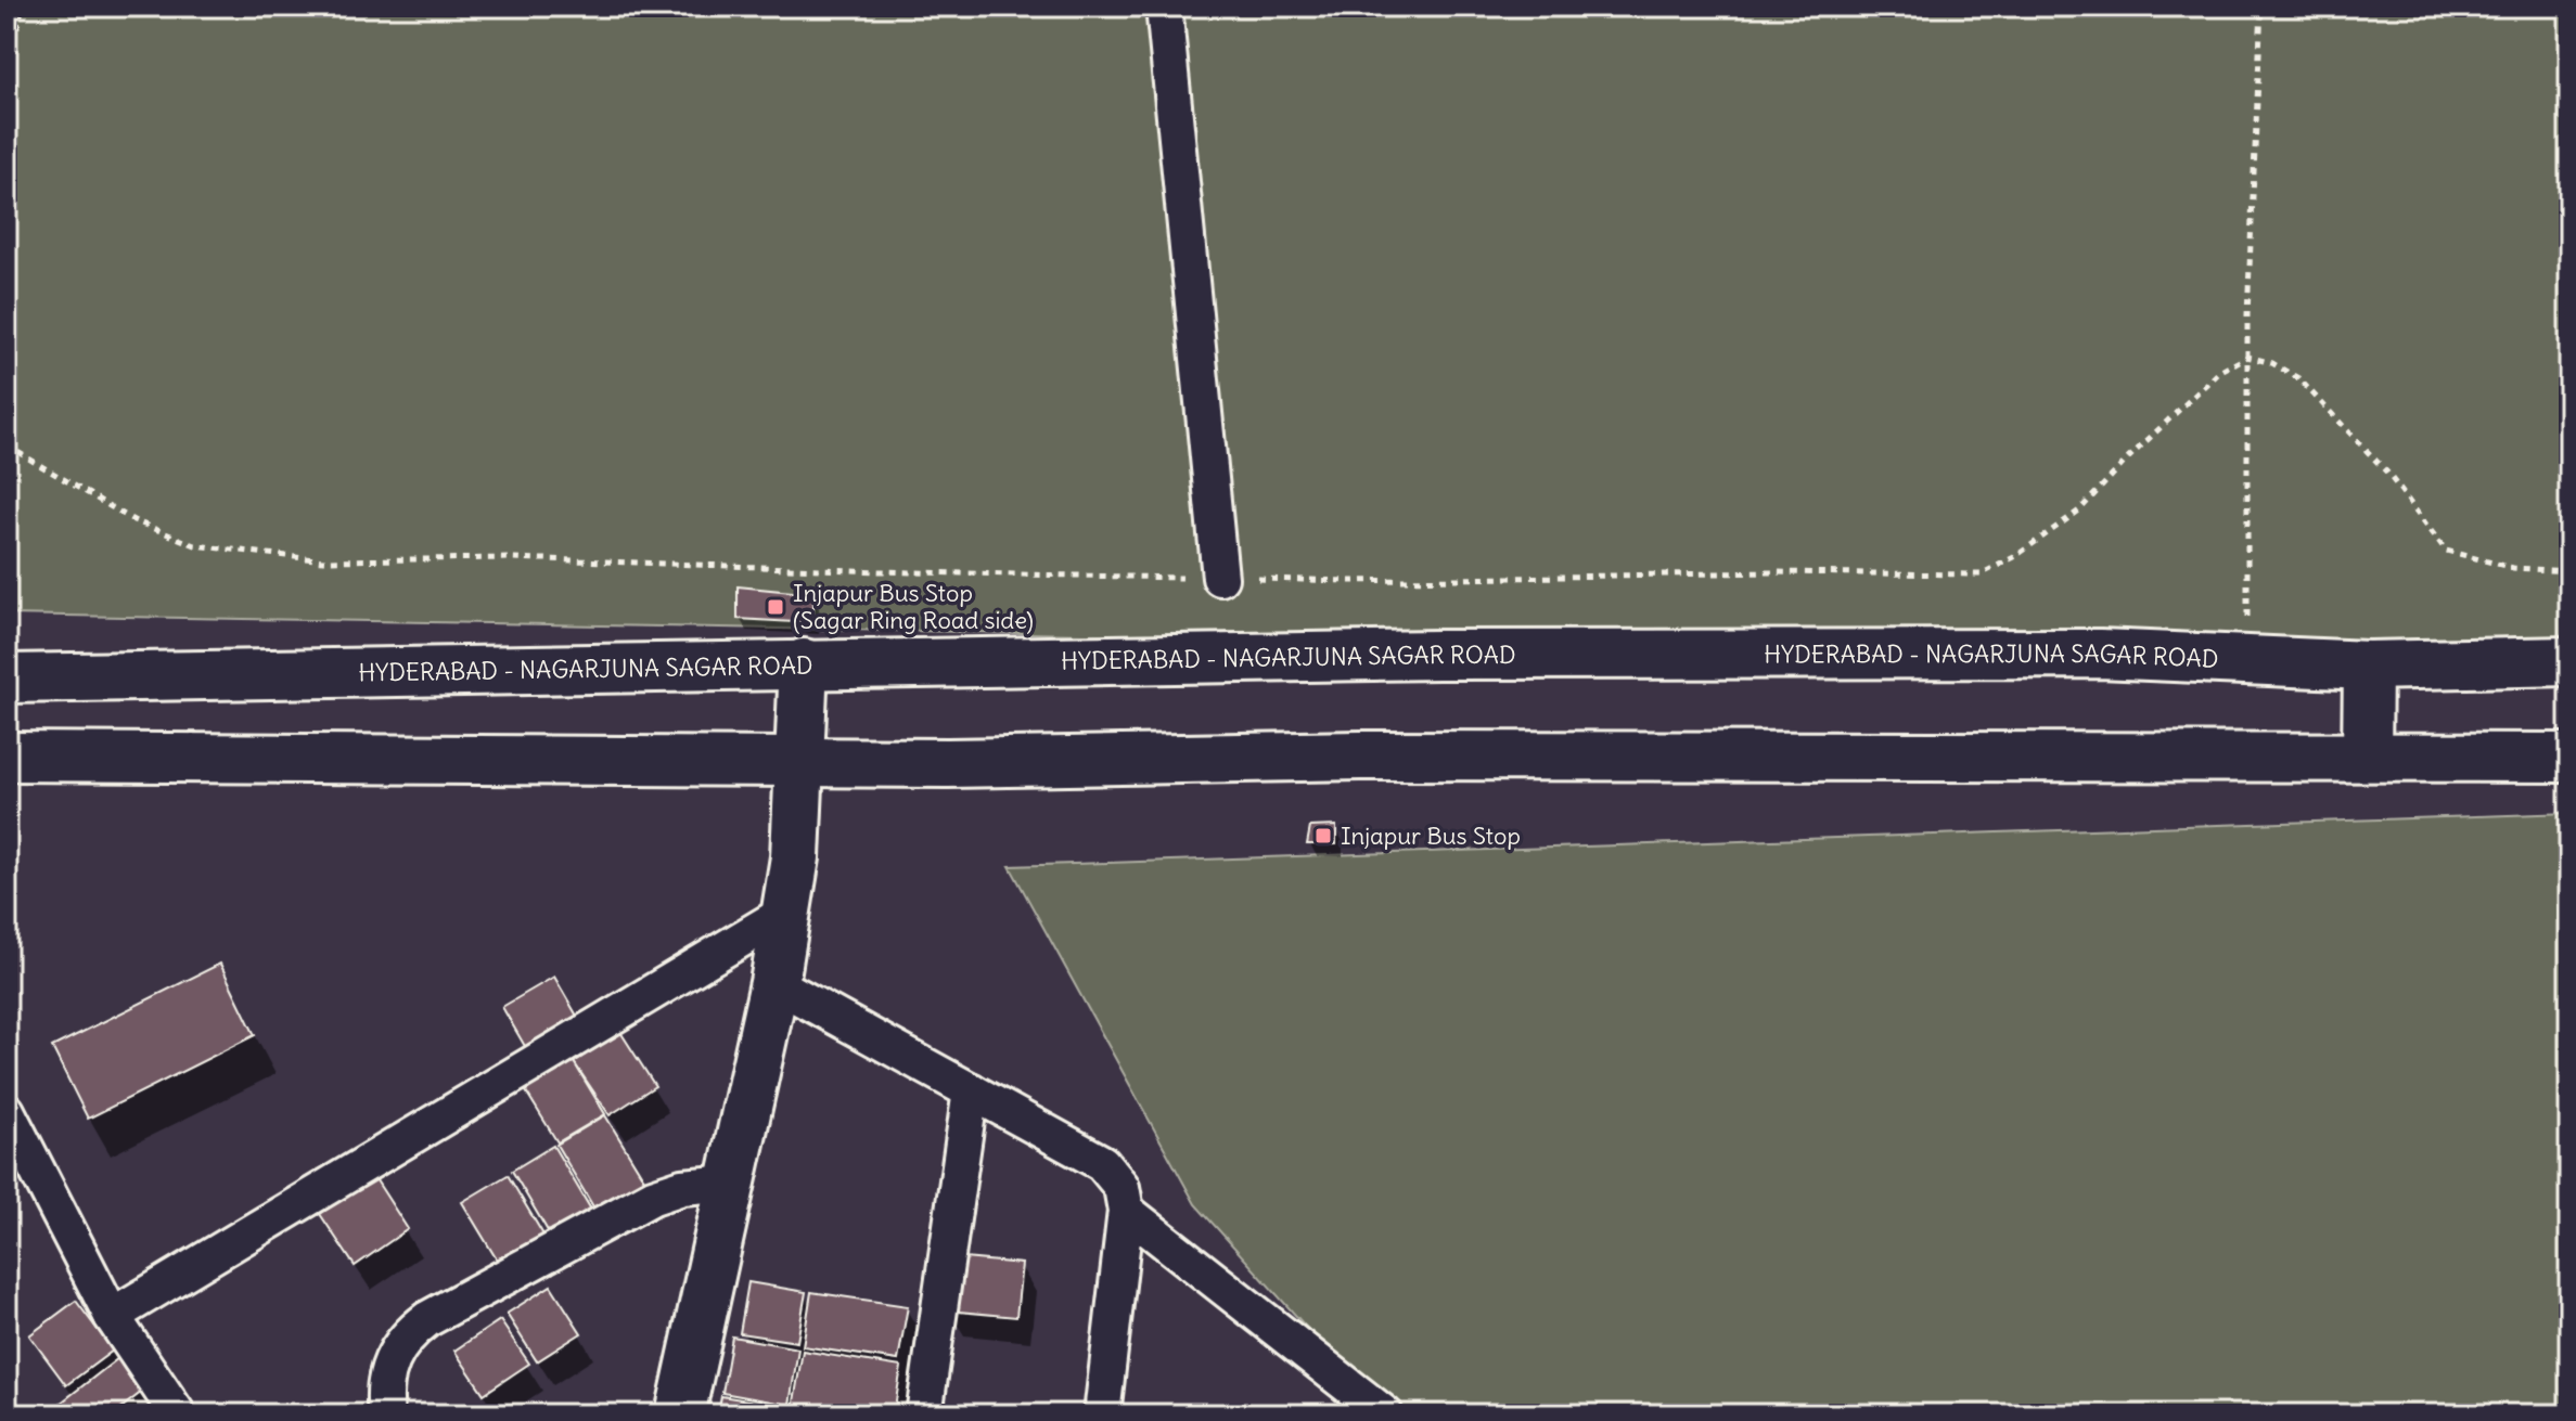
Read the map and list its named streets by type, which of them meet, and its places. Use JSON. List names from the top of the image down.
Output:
{
  "streets": {
    "main road": ["HYDERABAD - NAGARJUNA SAGAR ROAD"]
  },
  "places": {
    "transit": ["Injapur Bus Stop (Sagar Ring Road side)", "Injapur Bus Stop"]
  }
}
